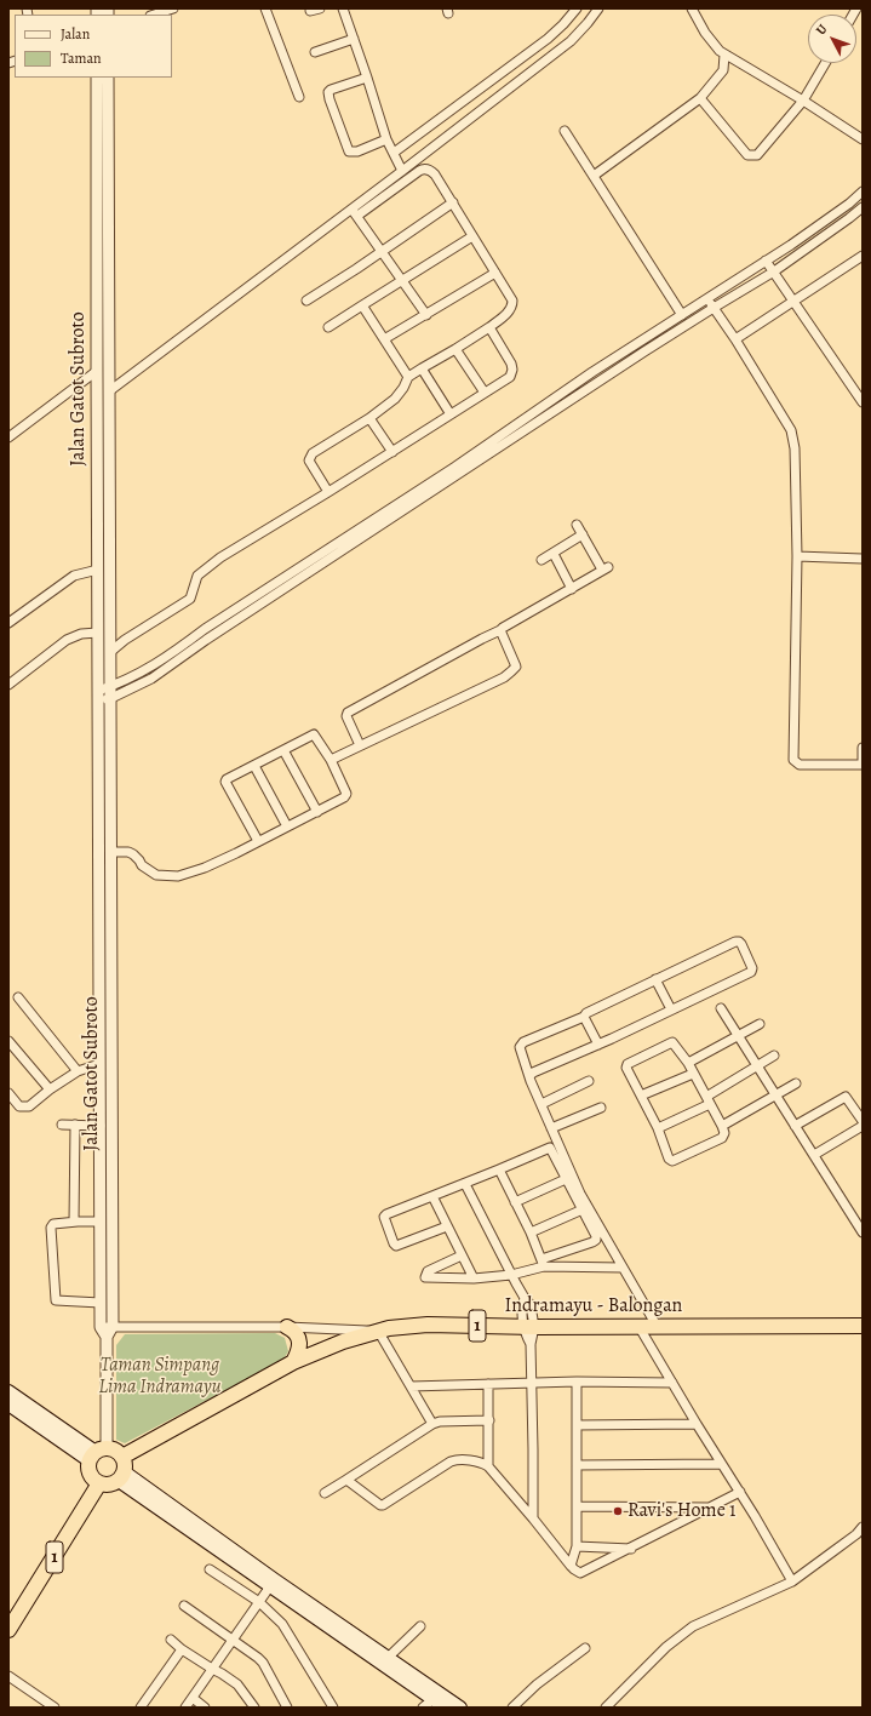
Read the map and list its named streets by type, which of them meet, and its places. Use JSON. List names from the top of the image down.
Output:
{
  "streets": {
    "highway": ["Indramayu - Balongan", "1"],
    "street": ["Jalan Gatot Subroto"]
  },
  "crossings": [
    ["Jalan Gatot Subroto", "Indramayu - Balongan"],
    ["Jalan Gatot Subroto", "1"],
    ["Indramayu - Balongan", "1"]
  ],
  "parks": ["Taman Simpang Lima Indramayu"],
  "places": ["Ravi's Home 1"],
  "legend": ["Jalan", "Taman"],
  "north": "top left"
}
